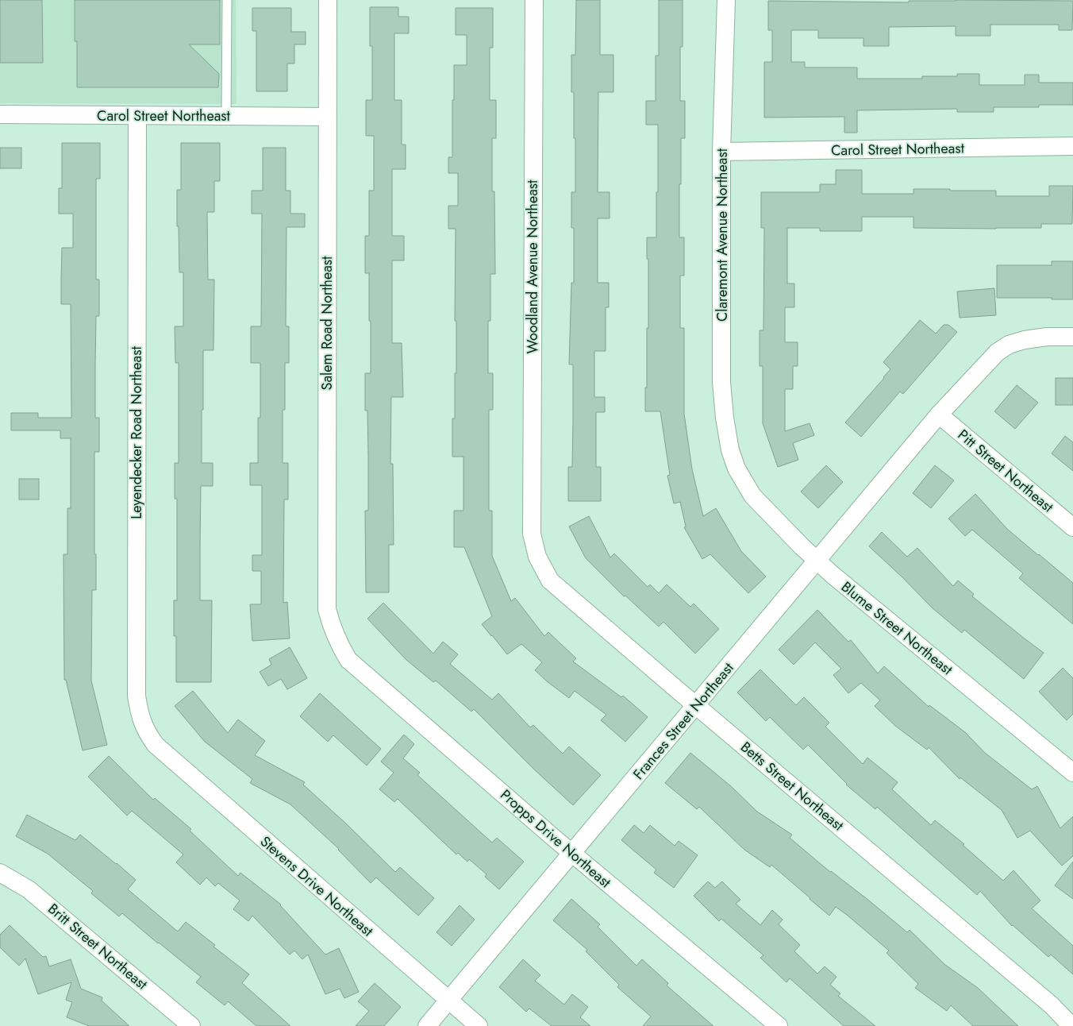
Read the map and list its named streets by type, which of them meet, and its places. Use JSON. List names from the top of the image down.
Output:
{
  "streets": {
    "street": [
      "Carol Street Northeast",
      "Claremont Avenue Northeast",
      "Woodland Avenue Northeast",
      "Salem Road Northeast",
      "Leyendecker Road Northeast",
      "Pitt Street Northeast",
      "Blume Street Northeast",
      "Frances Street Northeast",
      "Betts Street Northeast",
      "Propps Drive Northeast",
      "Stevens Drive Northeast",
      "Britt Street Northeast"
    ]
  },
  "crossings": [
    ["Carol Street Northeast", "Claremont Avenue Northeast"],
    ["Carol Street Northeast", "Salem Road Northeast"],
    ["Carol Street Northeast", "Leyendecker Road Northeast"],
    ["Claremont Avenue Northeast", "Blume Street Northeast"],
    ["Woodland Avenue Northeast", "Betts Street Northeast"],
    ["Salem Road Northeast", "Propps Drive Northeast"],
    ["Leyendecker Road Northeast", "Stevens Drive Northeast"],
    ["Pitt Street Northeast", "Frances Street Northeast"],
    ["Blume Street Northeast", "Frances Street Northeast"],
    ["Frances Street Northeast", "Betts Street Northeast"],
    ["Frances Street Northeast", "Propps Drive Northeast"],
    ["Frances Street Northeast", "Stevens Drive Northeast"]
  ]
}
